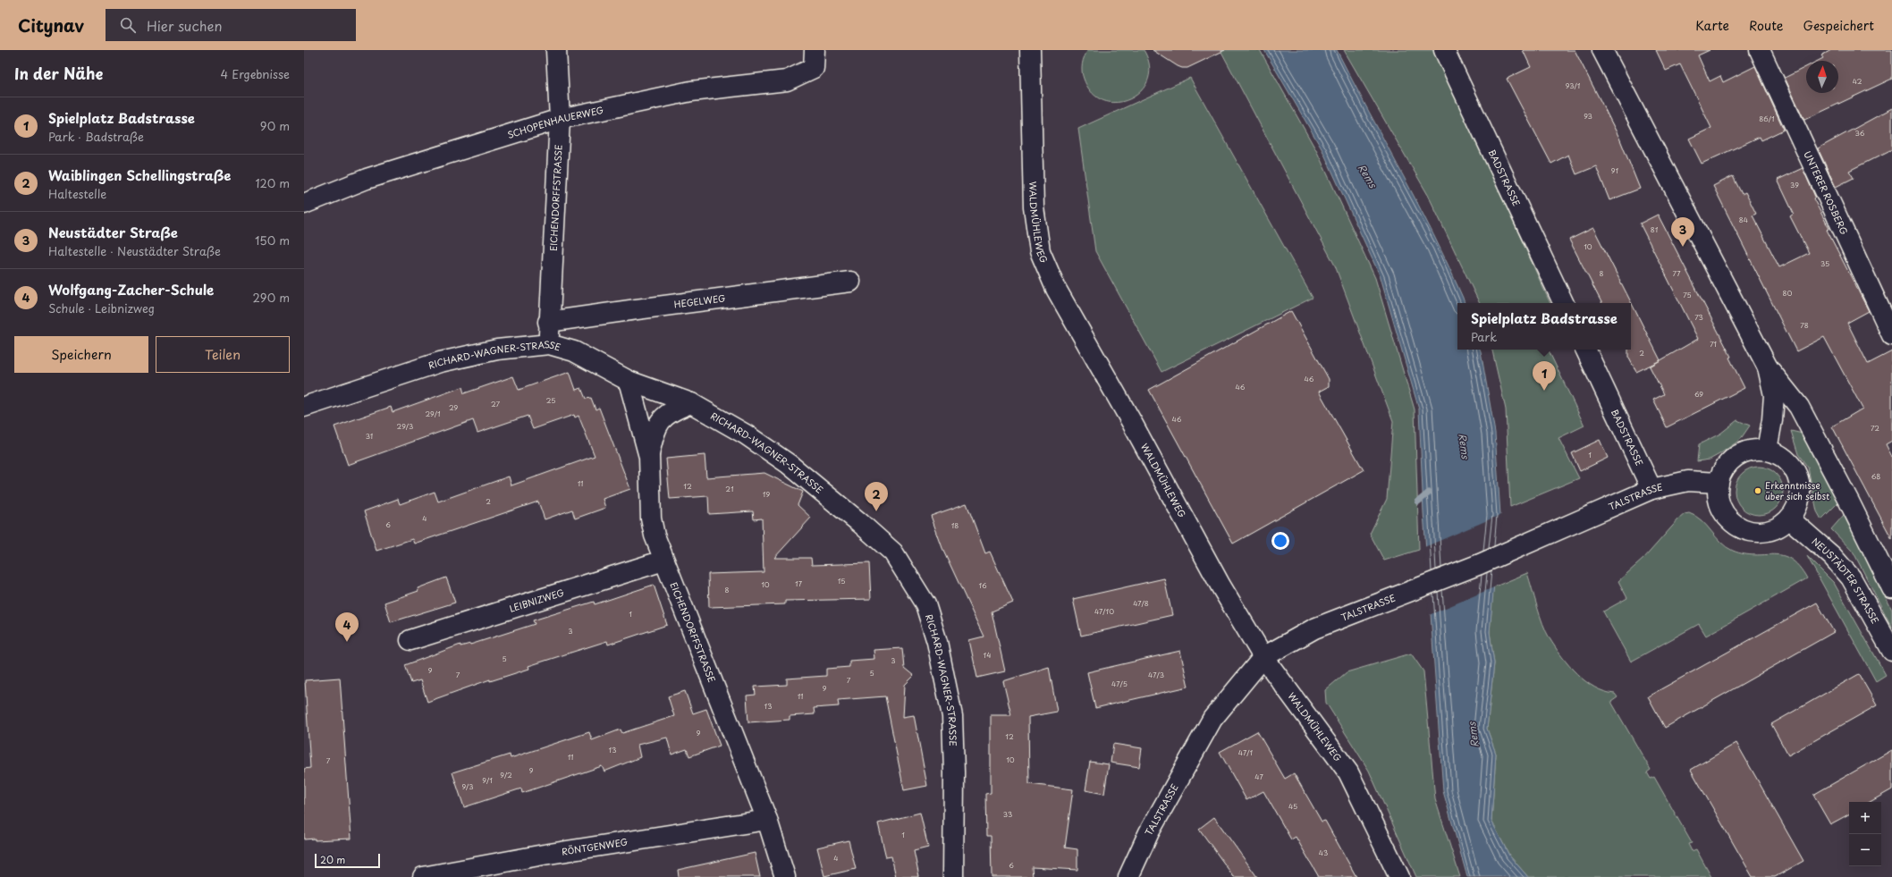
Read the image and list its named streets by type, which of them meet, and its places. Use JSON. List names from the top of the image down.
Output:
{
  "streets": {
    "street": [
      "SCHOPENHAUERWEG",
      "BADSTRASSE",
      "UNTERER ROSBERG",
      "EICHENDORFFSTRASSE",
      "WALDMÜHLEWEG",
      "HEGELWEG",
      "RICHARD-WAGNER-STRASSE",
      "TALSTRASSE",
      "NEUSTÄDTER STRASSE",
      "LEIBNIZWEG",
      "RÖNTGENWEG"
    ]
  },
  "crossings": [
    ["SCHOPENHAUERWEG", "EICHENDORFFSTRASSE"],
    ["BADSTRASSE", "TALSTRASSE"],
    ["EICHENDORFFSTRASSE", "HEGELWEG"],
    ["EICHENDORFFSTRASSE", "RICHARD-WAGNER-STRASSE"],
    ["EICHENDORFFSTRASSE", "LEIBNIZWEG"],
    ["EICHENDORFFSTRASSE", "RÖNTGENWEG"],
    ["WALDMÜHLEWEG", "TALSTRASSE"],
    ["TALSTRASSE", "NEUSTÄDTER STRASSE"]
  ],
  "water": ["Rems"],
  "places": ["Erkenntnisse über sich selbst"],
  "house_numbers": [
    "42",
    "93/1",
    "93",
    "86/1",
    "36",
    "91",
    "39",
    "84",
    "81",
    "10",
    "35",
    "8",
    "77",
    "80",
    "75",
    "73",
    "78",
    "71",
    "2",
    "46",
    "46",
    "69",
    "25",
    "27",
    "29",
    "29/1",
    "46",
    "29/3",
    "72",
    "31",
    "1",
    "68",
    "11",
    "12",
    "21",
    "19",
    "2",
    "4",
    "6",
    "18",
    "15",
    "17",
    "10",
    "16",
    "8",
    "47/8",
    "47/10",
    "1",
    "3",
    "14",
    "5",
    "3",
    "9",
    "5",
    "7",
    "47/3",
    "7",
    "47/5",
    "9",
    "11",
    "13",
    "9",
    "12",
    "13",
    "47/1",
    "11",
    "10",
    "7",
    "9",
    "9/2",
    "47",
    "9/1",
    "9/3",
    "45",
    "33",
    "1",
    "43",
    "4",
    "6"
  ],
  "scale_bar": "20 m",
  "north": "top",
  "page": {
    "header": "Citynav",
    "search": "Hier suchen",
    "nav": ["Karte", "Route", "Gespeichert"],
    "heading": ["In der Nähe", "4 Ergebnisse"],
    "list": [
      {
        "mark": "1",
        "name": "Spielplatz Badstrasse",
        "note": "Park · Badstraße",
        "value": "90 m"
      },
      {
        "mark": "2",
        "name": "Waiblingen Schellingstraße",
        "note": "Haltestelle",
        "value": "120 m"
      },
      {
        "mark": "3",
        "name": "Neustädter Straße",
        "note": "Haltestelle · Neustädter Straße",
        "value": "150 m"
      },
      {
        "mark": "4",
        "name": "Wolfgang-Zacher-Schule",
        "note": "Schule · Leibnizweg",
        "value": "290 m"
      }
    ],
    "pins": [
      "3",
      "1",
      "2",
      "4"
    ],
    "popup": ["Spielplatz Badstrasse", "Park"],
    "buttons": ["Speichern", "Teilen"],
    "map_buttons": ["+", "−"],
    "scale": "20 m"
  }
}
